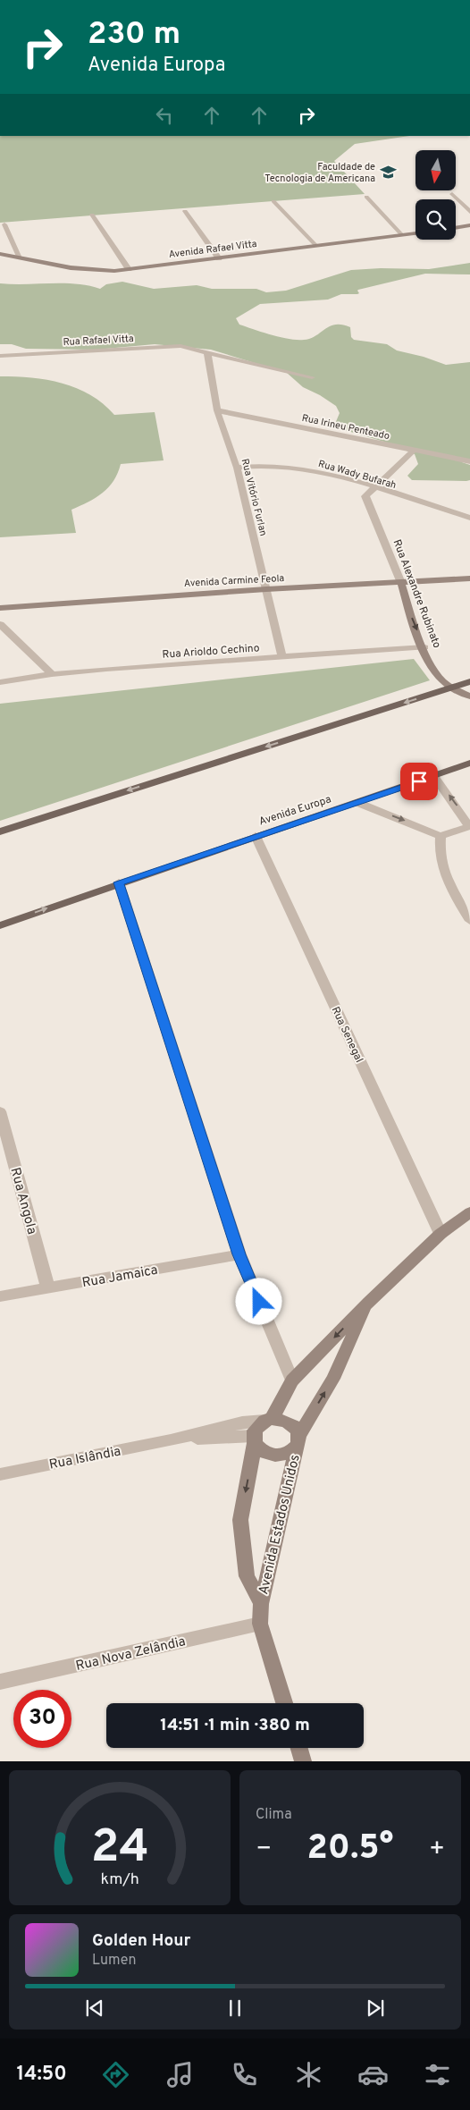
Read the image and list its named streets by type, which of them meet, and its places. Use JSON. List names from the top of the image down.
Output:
{
  "streets": {
    "main road": [
      "Avenida Rafael Vitta",
      "Avenida Carmine Feola",
      "Rua Alexandre Rubinato",
      "Avenida Europa",
      "Avenida Estados Unidos"
    ],
    "street": [
      "Rua Rafael Vitta",
      "Rua Irineu Penteado",
      "Rua Wady Bufarah",
      "Rua Vitório Furlan",
      "Rua Arioldo Cechino",
      "Rua Senegal",
      "Rua Angola",
      "Rua Jamaica",
      "Rua Islândia",
      "Rua Nova Zelândia"
    ]
  },
  "crossings": [
    ["Rua Rafael Vitta", "Rua Vitório Furlan"],
    ["Rua Irineu Penteado", "Rua Vitório Furlan"],
    ["Rua Wady Bufarah", "Rua Vitório Furlan"],
    ["Rua Wady Bufarah", "Rua Alexandre Rubinato"],
    ["Rua Vitório Furlan", "Avenida Carmine Feola"],
    ["Rua Vitório Furlan", "Rua Arioldo Cechino"],
    ["Avenida Carmine Feola", "Rua Alexandre Rubinato"],
    ["Rua Alexandre Rubinato", "Rua Arioldo Cechino"],
    ["Avenida Europa", "Rua Senegal"],
    ["Rua Senegal", "Avenida Estados Unidos"],
    ["Rua Angola", "Rua Jamaica"],
    ["Rua Islândia", "Avenida Estados Unidos"],
    ["Avenida Estados Unidos", "Rua Nova Zelândia"]
  ],
  "places": {
    "school or university": ["Faculdade de Tecnologia de Americana"]
  },
  "north": "bottom",
  "page": {
    "turn": ["230 m", "Avenida Europa"],
    "limit": "30",
    "trip": "14:51 · 1 min · 380 m",
    "tile": "Clima",
    "heat": ["−", "20.5°", "+"],
    "song": ["Golden Hour", "Lumen"],
    "tabs": "14:50",
    "gauge": ["24", "km/h"]
  }
}
